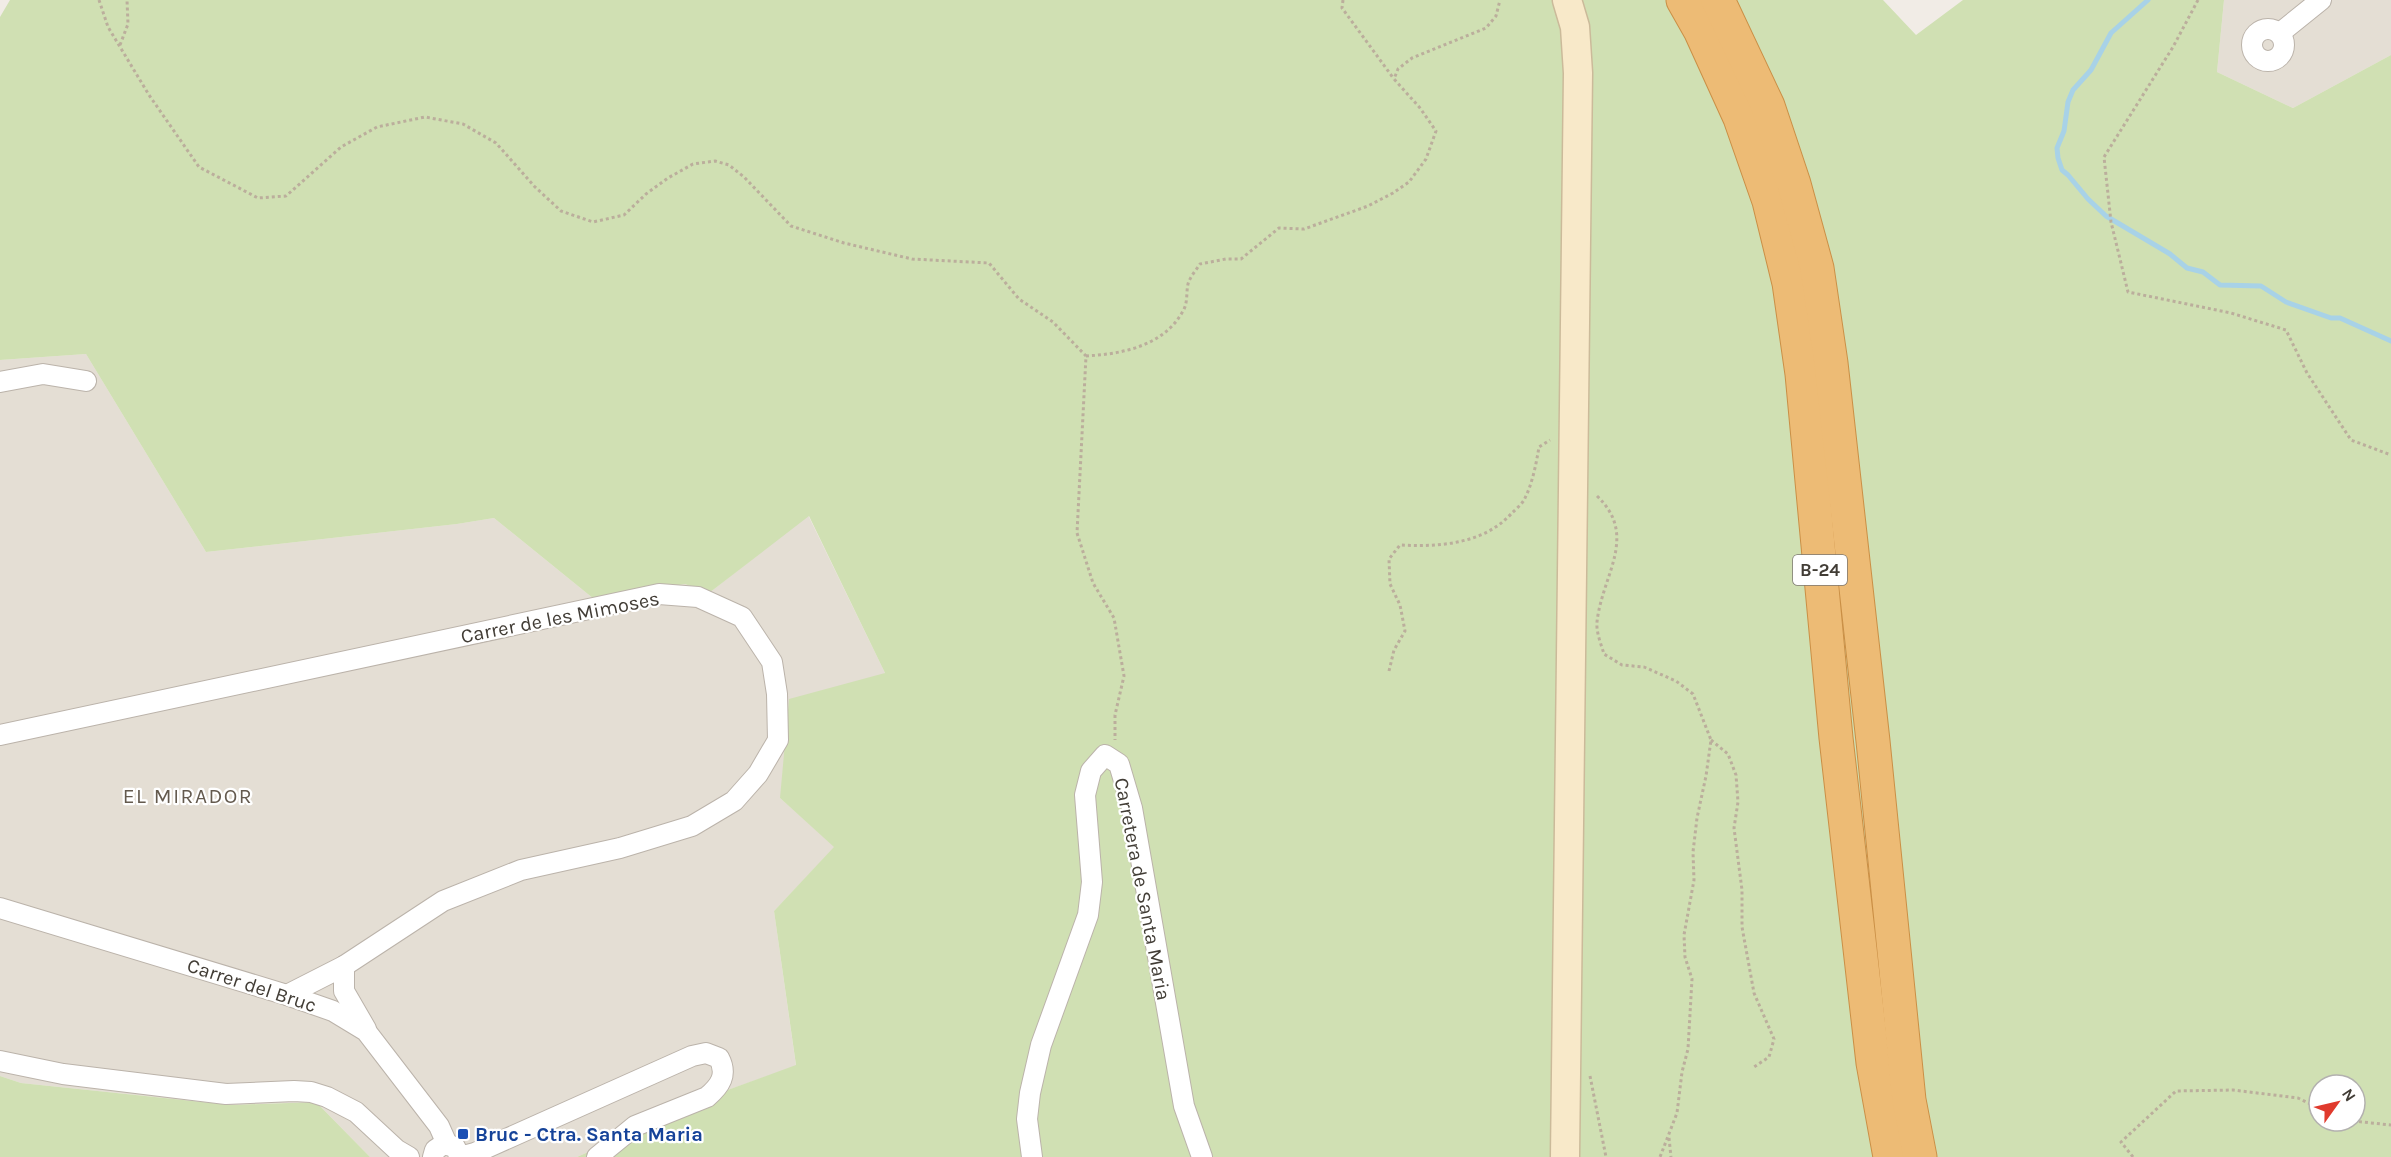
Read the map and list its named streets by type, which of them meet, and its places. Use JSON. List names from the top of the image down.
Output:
{
  "streets": {
    "highway": ["B-24"],
    "street": ["Carrer de les Mimoses", "Carretera de Santa Maria", "Carrer del Bruc"]
  },
  "crossings": [
    ["Carrer de les Mimoses", "Carrer del Bruc"]
  ],
  "districts": ["EL MIRADOR"],
  "places": {
    "transit": ["Bruc - Ctra. Santa Maria"]
  },
  "north": "top right"
}
